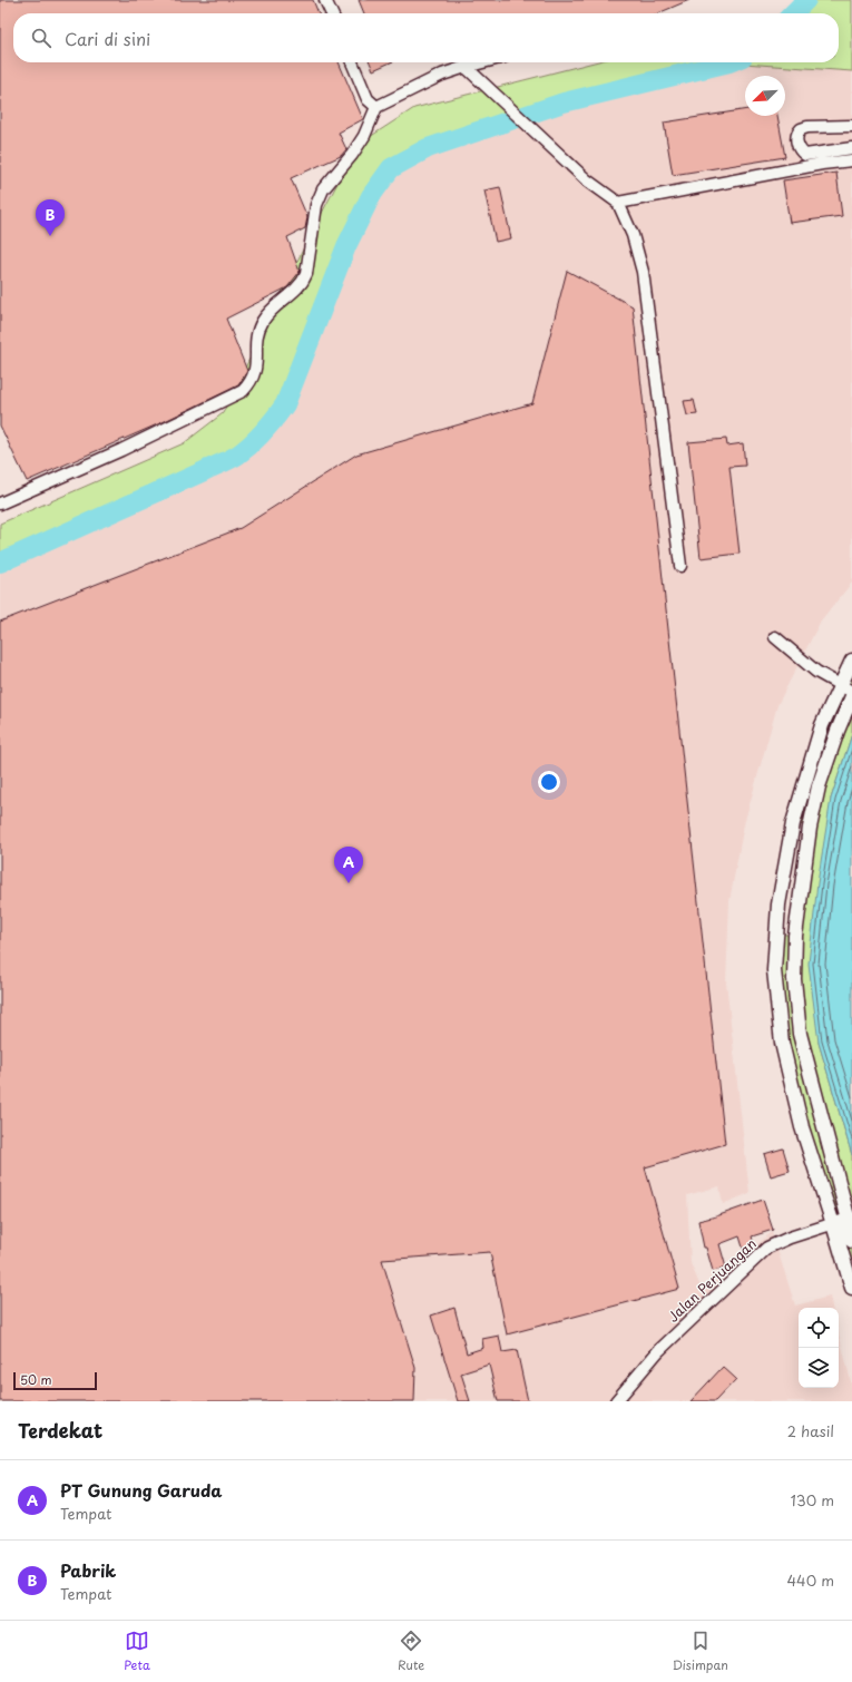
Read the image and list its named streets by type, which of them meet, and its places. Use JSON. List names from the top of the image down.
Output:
{
  "streets": {
    "street": ["Jalan Perjuangan"]
  },
  "scale_bar": "50 m",
  "north": "bottom left",
  "page": {
    "search": "Cari di sini",
    "pins": ["B", "A"],
    "scale": "50 m",
    "heading": ["Terdekat", "2 hasil"],
    "list": [
      {
        "mark": "A",
        "name": "PT Gunung Garuda",
        "note": "Tempat",
        "value": "130 m"
      },
      {
        "mark": "B",
        "name": "Pabrik",
        "note": "Tempat",
        "value": "440 m"
      }
    ],
    "nav": ["Peta", "Rute", "Disimpan"]
  }
}
